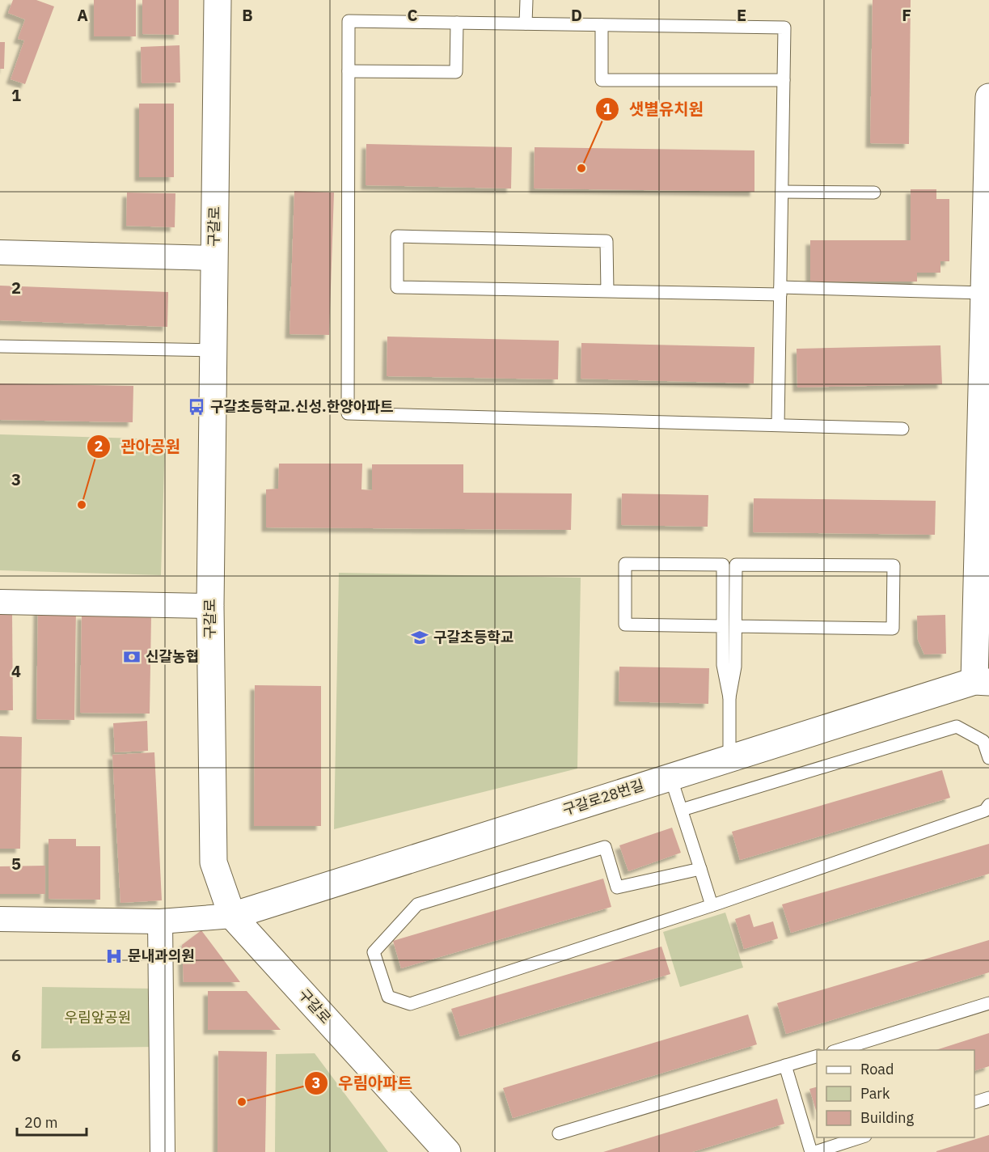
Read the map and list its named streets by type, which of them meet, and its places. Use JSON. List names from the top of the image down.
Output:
{
  "streets": {
    "street": ["구갈로", "구갈로28번길"]
  },
  "crossings": [
    ["구갈로", "구갈로28번길"]
  ],
  "parks": ["우림앞공원"],
  "places": {
    "other": ["샛별유치원", "관아공원", "우림아파트"],
    "bus stop": ["구갈초등학교.신성.한양아파트"],
    "school or university": ["구갈초등학교"],
    "bank": ["신갈농협"],
    "hospital": ["문내과의원"]
  },
  "legend": ["Road", "Park", "Building"],
  "scale_bar": "20 m",
  "grid": {
    "columns": [
      "A",
      "B",
      "C",
      "D",
      "E",
      "F"
    ],
    "rows": [
      "1",
      "2",
      "3",
      "4",
      "5",
      "6"
    ]
  }
}
